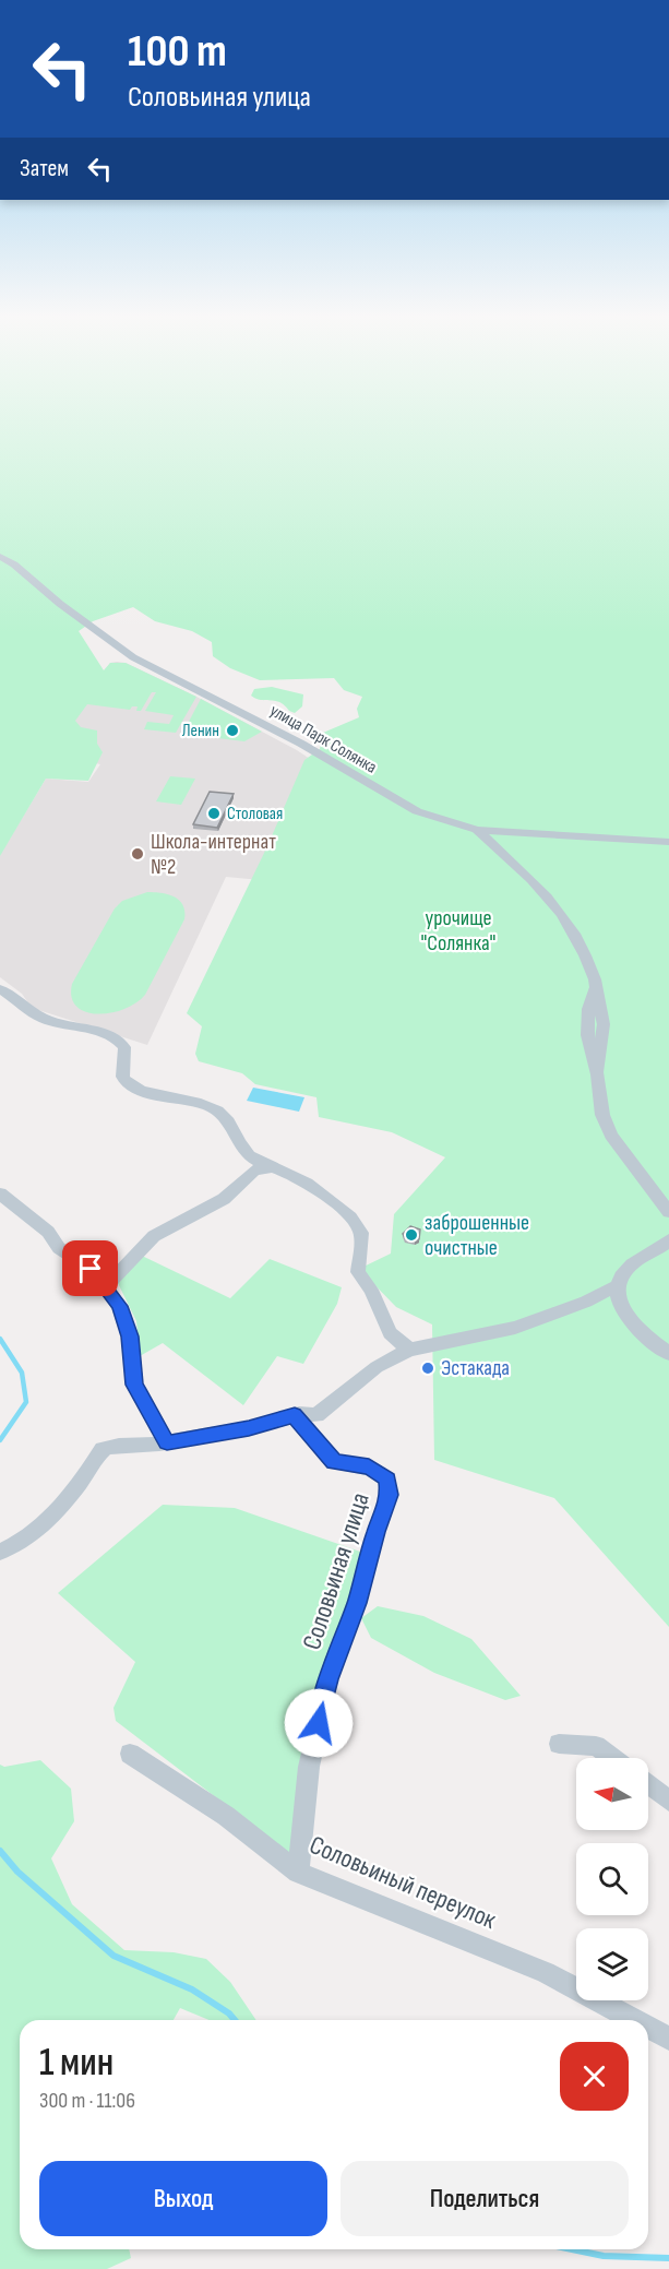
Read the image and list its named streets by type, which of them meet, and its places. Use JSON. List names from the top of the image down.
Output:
{
  "streets": {
    "street": ["улица Парк Солянка", "Соловьиная улица", "Соловьиный переулок"]
  },
  "crossings": [
    ["Соловьиная улица", "Соловьиный переулок"]
  ],
  "parks": ["урочище \"Солянка\""],
  "places": [
    "Ленин",
    "Столовая",
    "Школа-интернат №2",
    "заброшенные очистные",
    "Эстакада"
  ],
  "north": "left",
  "page": {
    "turn": ["100 m", "Соловьиная улица"],
    "then": "Затем",
    "heading": ["1 мин", "300 m · 11:06"],
    "buttons": ["Выход", "Поделиться"]
  }
}
